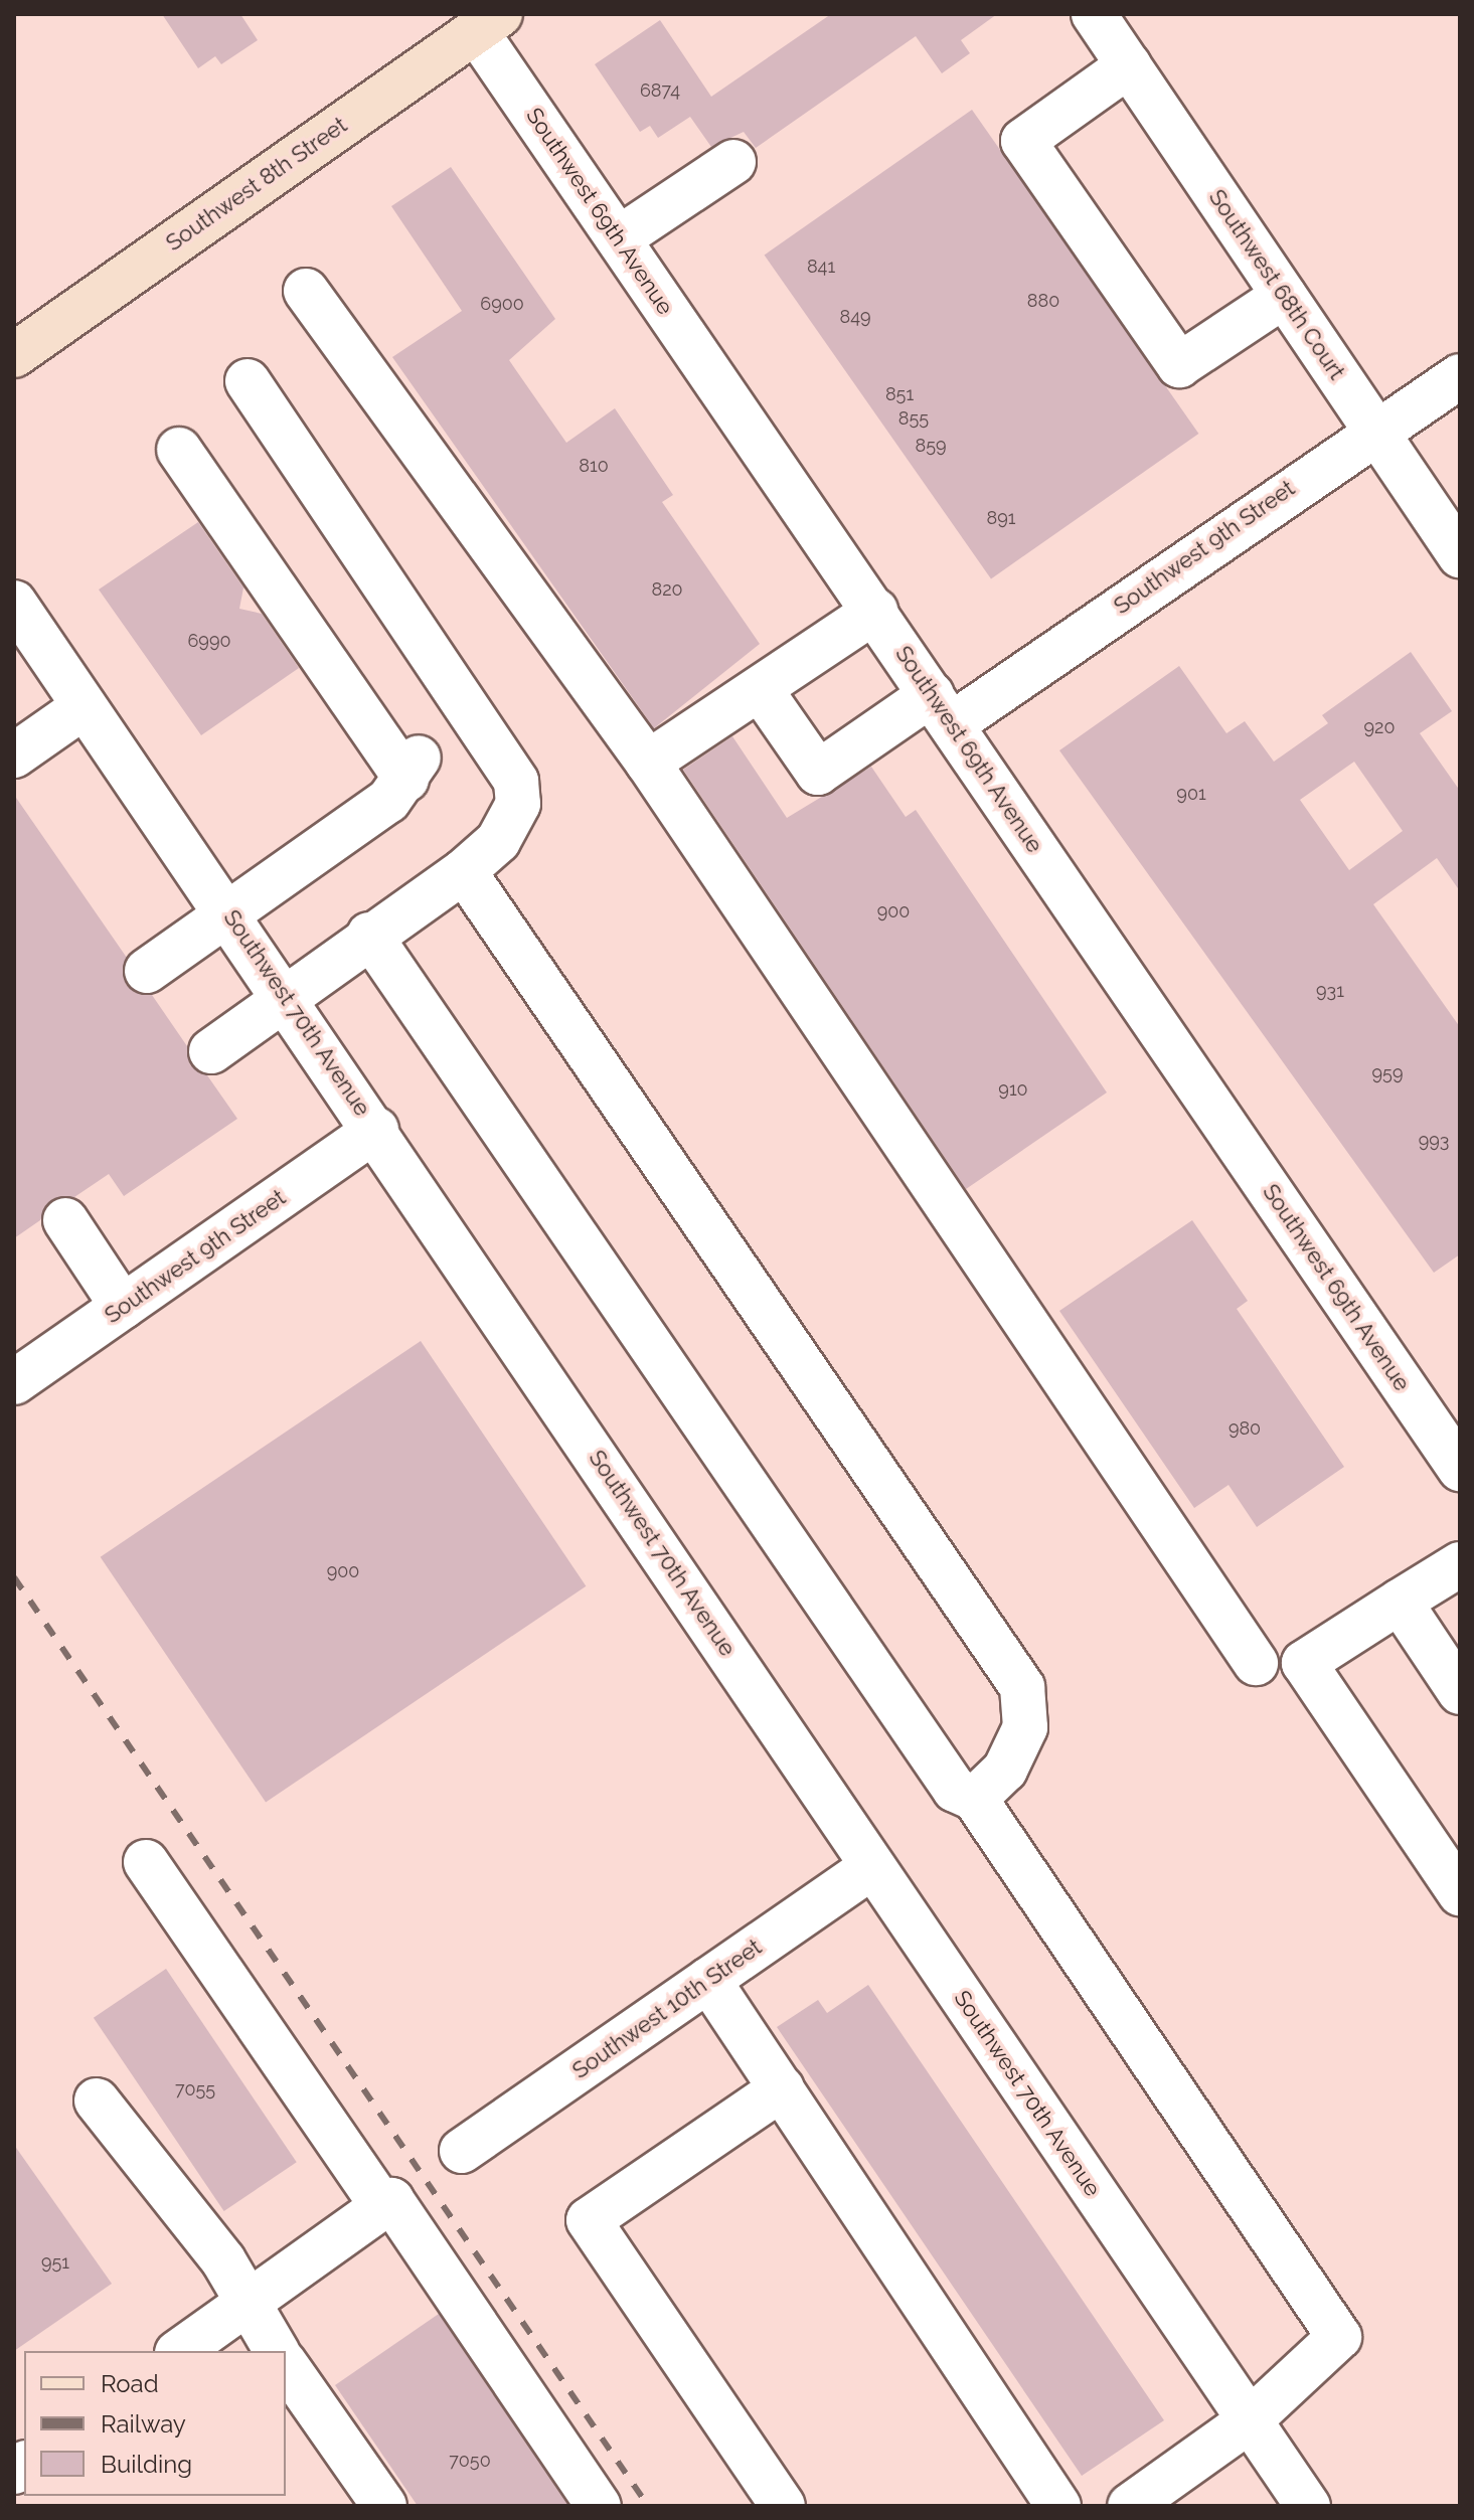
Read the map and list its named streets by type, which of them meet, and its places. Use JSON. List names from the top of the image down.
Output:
{
  "streets": {
    "main road": ["Southwest 8th Street"],
    "street": [
      "Southwest 69th Avenue",
      "Southwest 68th Court",
      "Southwest 9th Street",
      "Southwest 70th Avenue",
      "Southwest 10th Street"
    ]
  },
  "crossings": [
    ["Southwest 8th Street", "Southwest 69th Avenue"],
    ["Southwest 69th Avenue", "Southwest 9th Street"],
    ["Southwest 68th Court", "Southwest 9th Street"],
    ["Southwest 9th Street", "Southwest 70th Avenue"],
    ["Southwest 70th Avenue", "Southwest 10th Street"]
  ],
  "house_numbers": [
    "6874",
    "841",
    "880",
    "6900",
    "849",
    "851",
    "855",
    "859",
    "810",
    "891",
    "820",
    "6990",
    "920",
    "901",
    "900",
    "931",
    "959",
    "910",
    "993",
    "980",
    "900",
    "7055",
    "951",
    "7050"
  ],
  "legend": ["Road", "Railway", "Building"]
}
